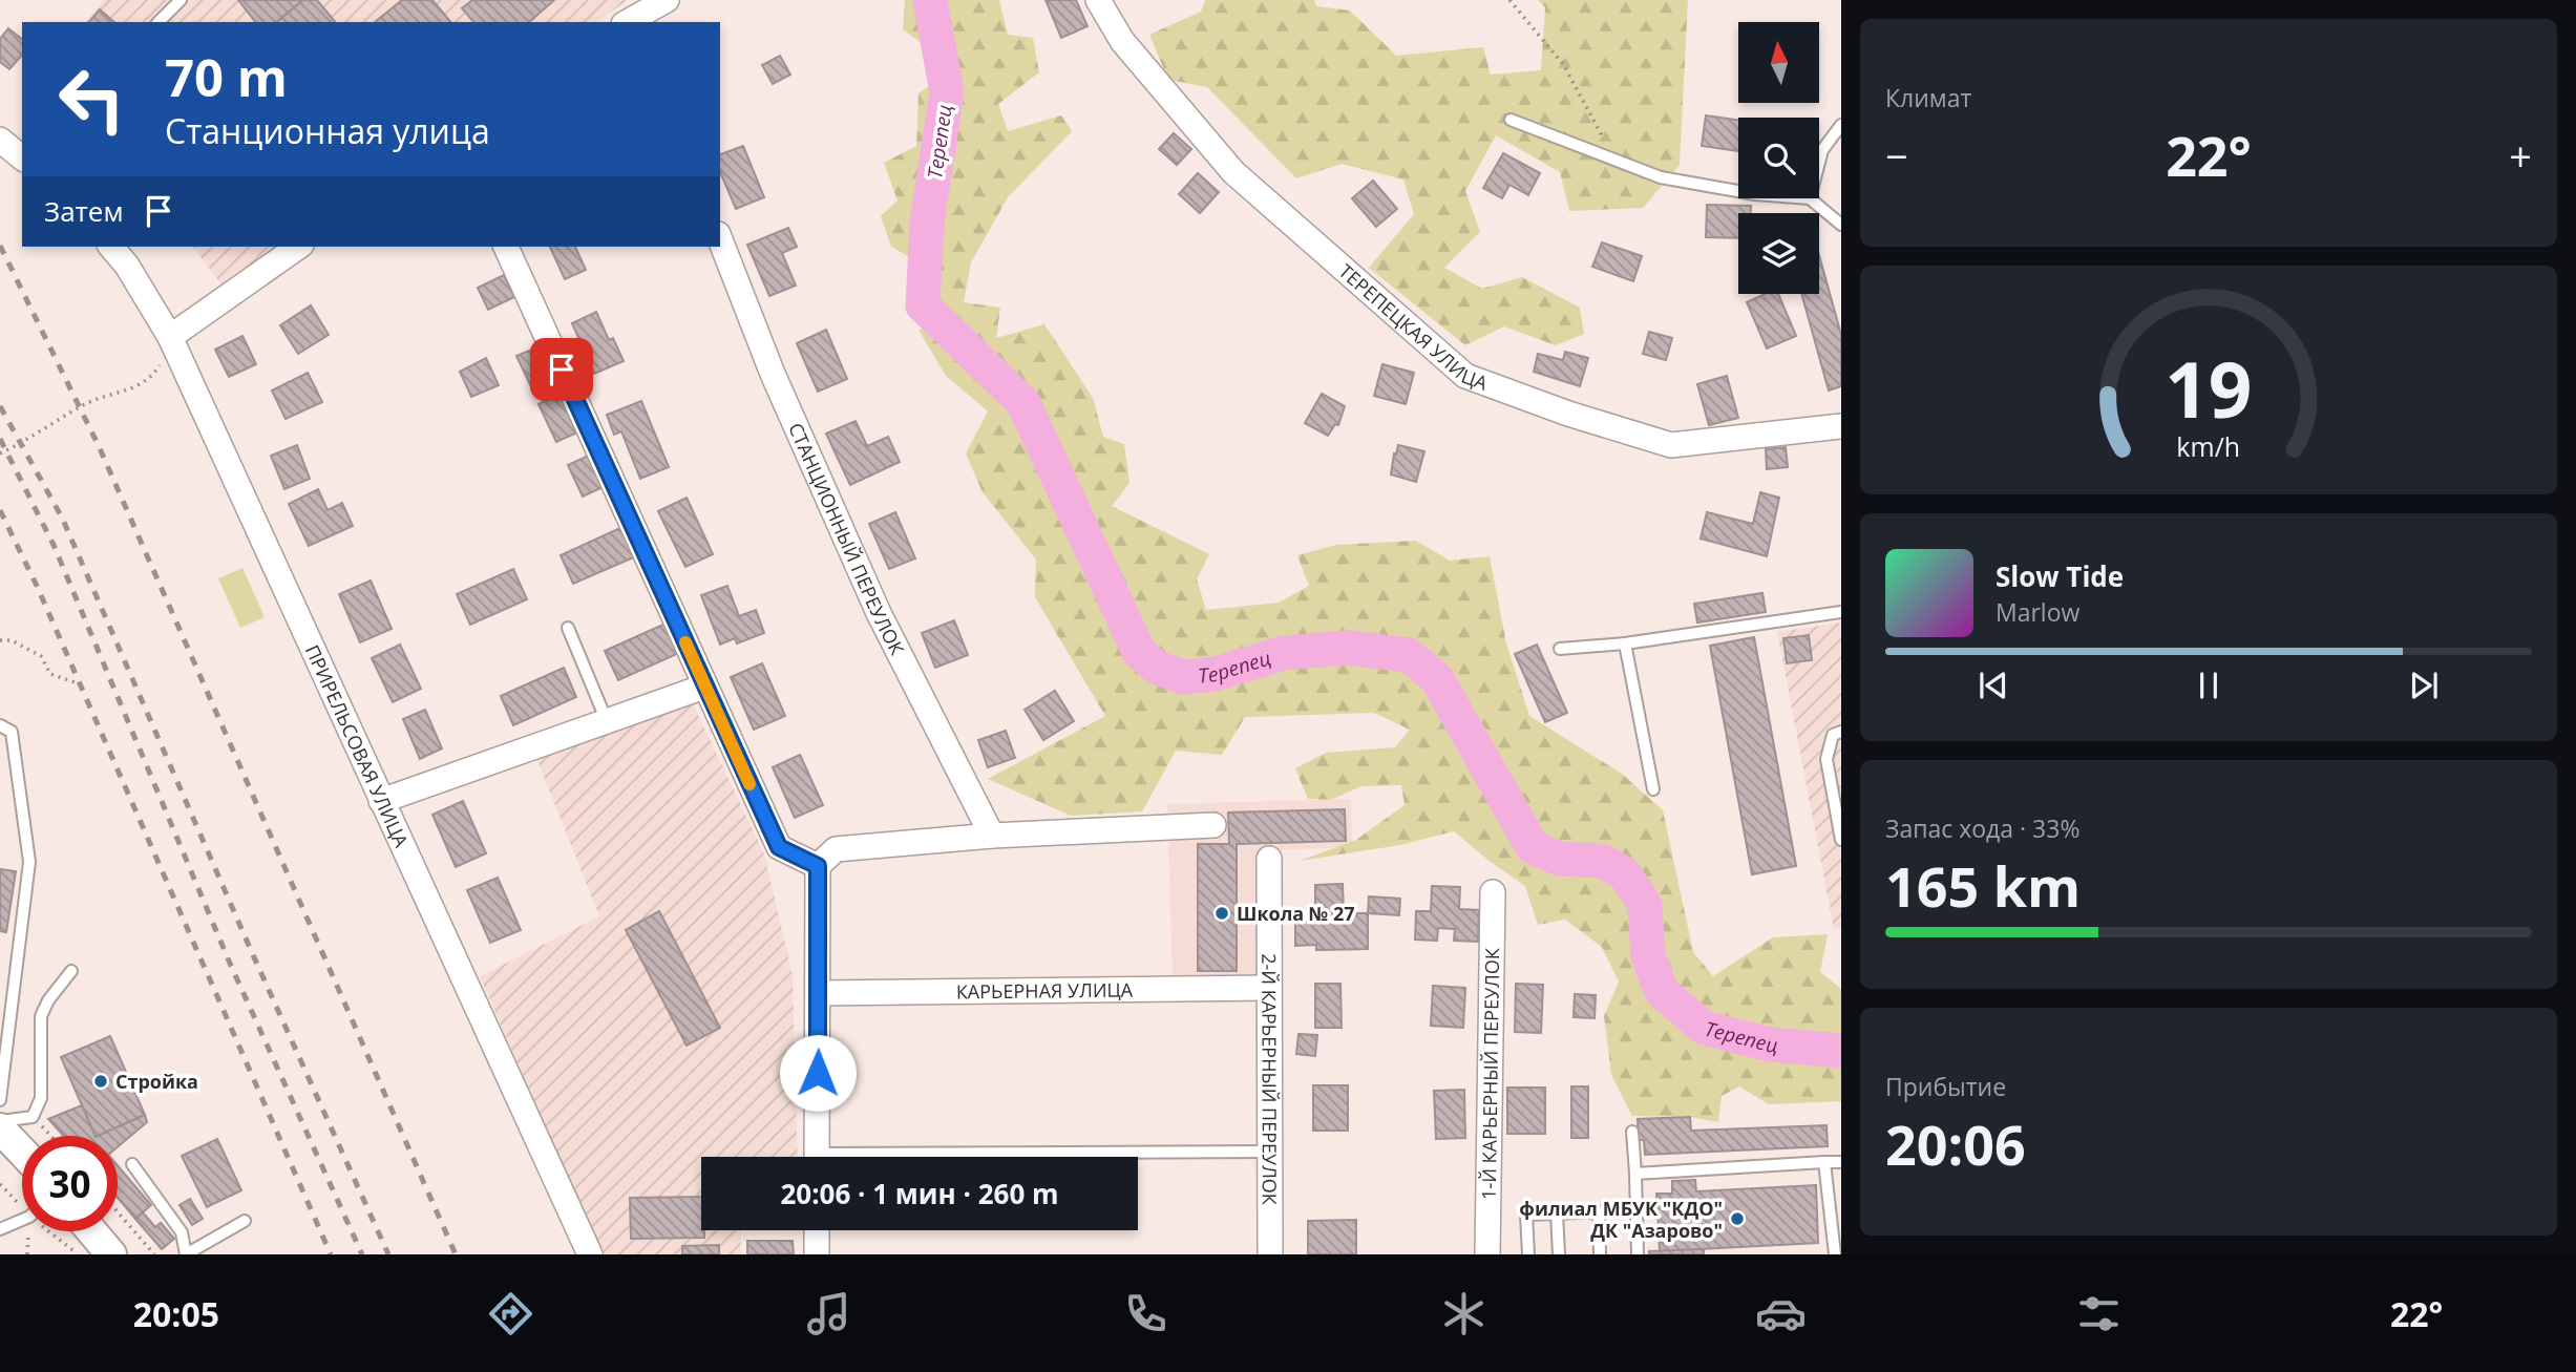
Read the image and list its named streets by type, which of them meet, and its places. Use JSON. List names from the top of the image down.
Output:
{
  "streets": {
    "street": [
      "ТЕРЕПЕЦКАЯ УЛИЦА",
      "СТАНЦИОННЫЙ ПЕРЕУЛОК",
      "ПРИРЕЛЬСОВАЯ УЛИЦА",
      "КАРЬЕРНАЯ УЛИЦА",
      "1-Й КАРЬЕРНЫЙ ПЕРЕУЛОК",
      "2-Й КАРЬЕРНЫЙ ПЕРЕУЛОК"
    ]
  },
  "crossings": [
    ["КАРЬЕРНАЯ УЛИЦА", "2-Й КАРЬЕРНЫЙ ПЕРЕУЛОК"]
  ],
  "water": ["Терепец"],
  "places": ["Школа № 27", "Стройка", "филиал МБУК \"КДО\" ДК \"Азарово\""],
  "north": "top",
  "page": {
    "tile": [
      "Климат",
      ["Запас хода · 33%", "165 km"],
      ["Прибытие", "20:06"]
    ],
    "turn": ["70 m", "Станционная улица"],
    "heat": ["−", "22°", "+"],
    "then": "Затем",
    "song": ["Slow Tide", "Marlow"],
    "limit": "30",
    "trip": "20:06 · 1 мин · 260 m",
    "tabs": ["20:05", "22°"],
    "gauge": ["19", "km/h"]
  }
}
